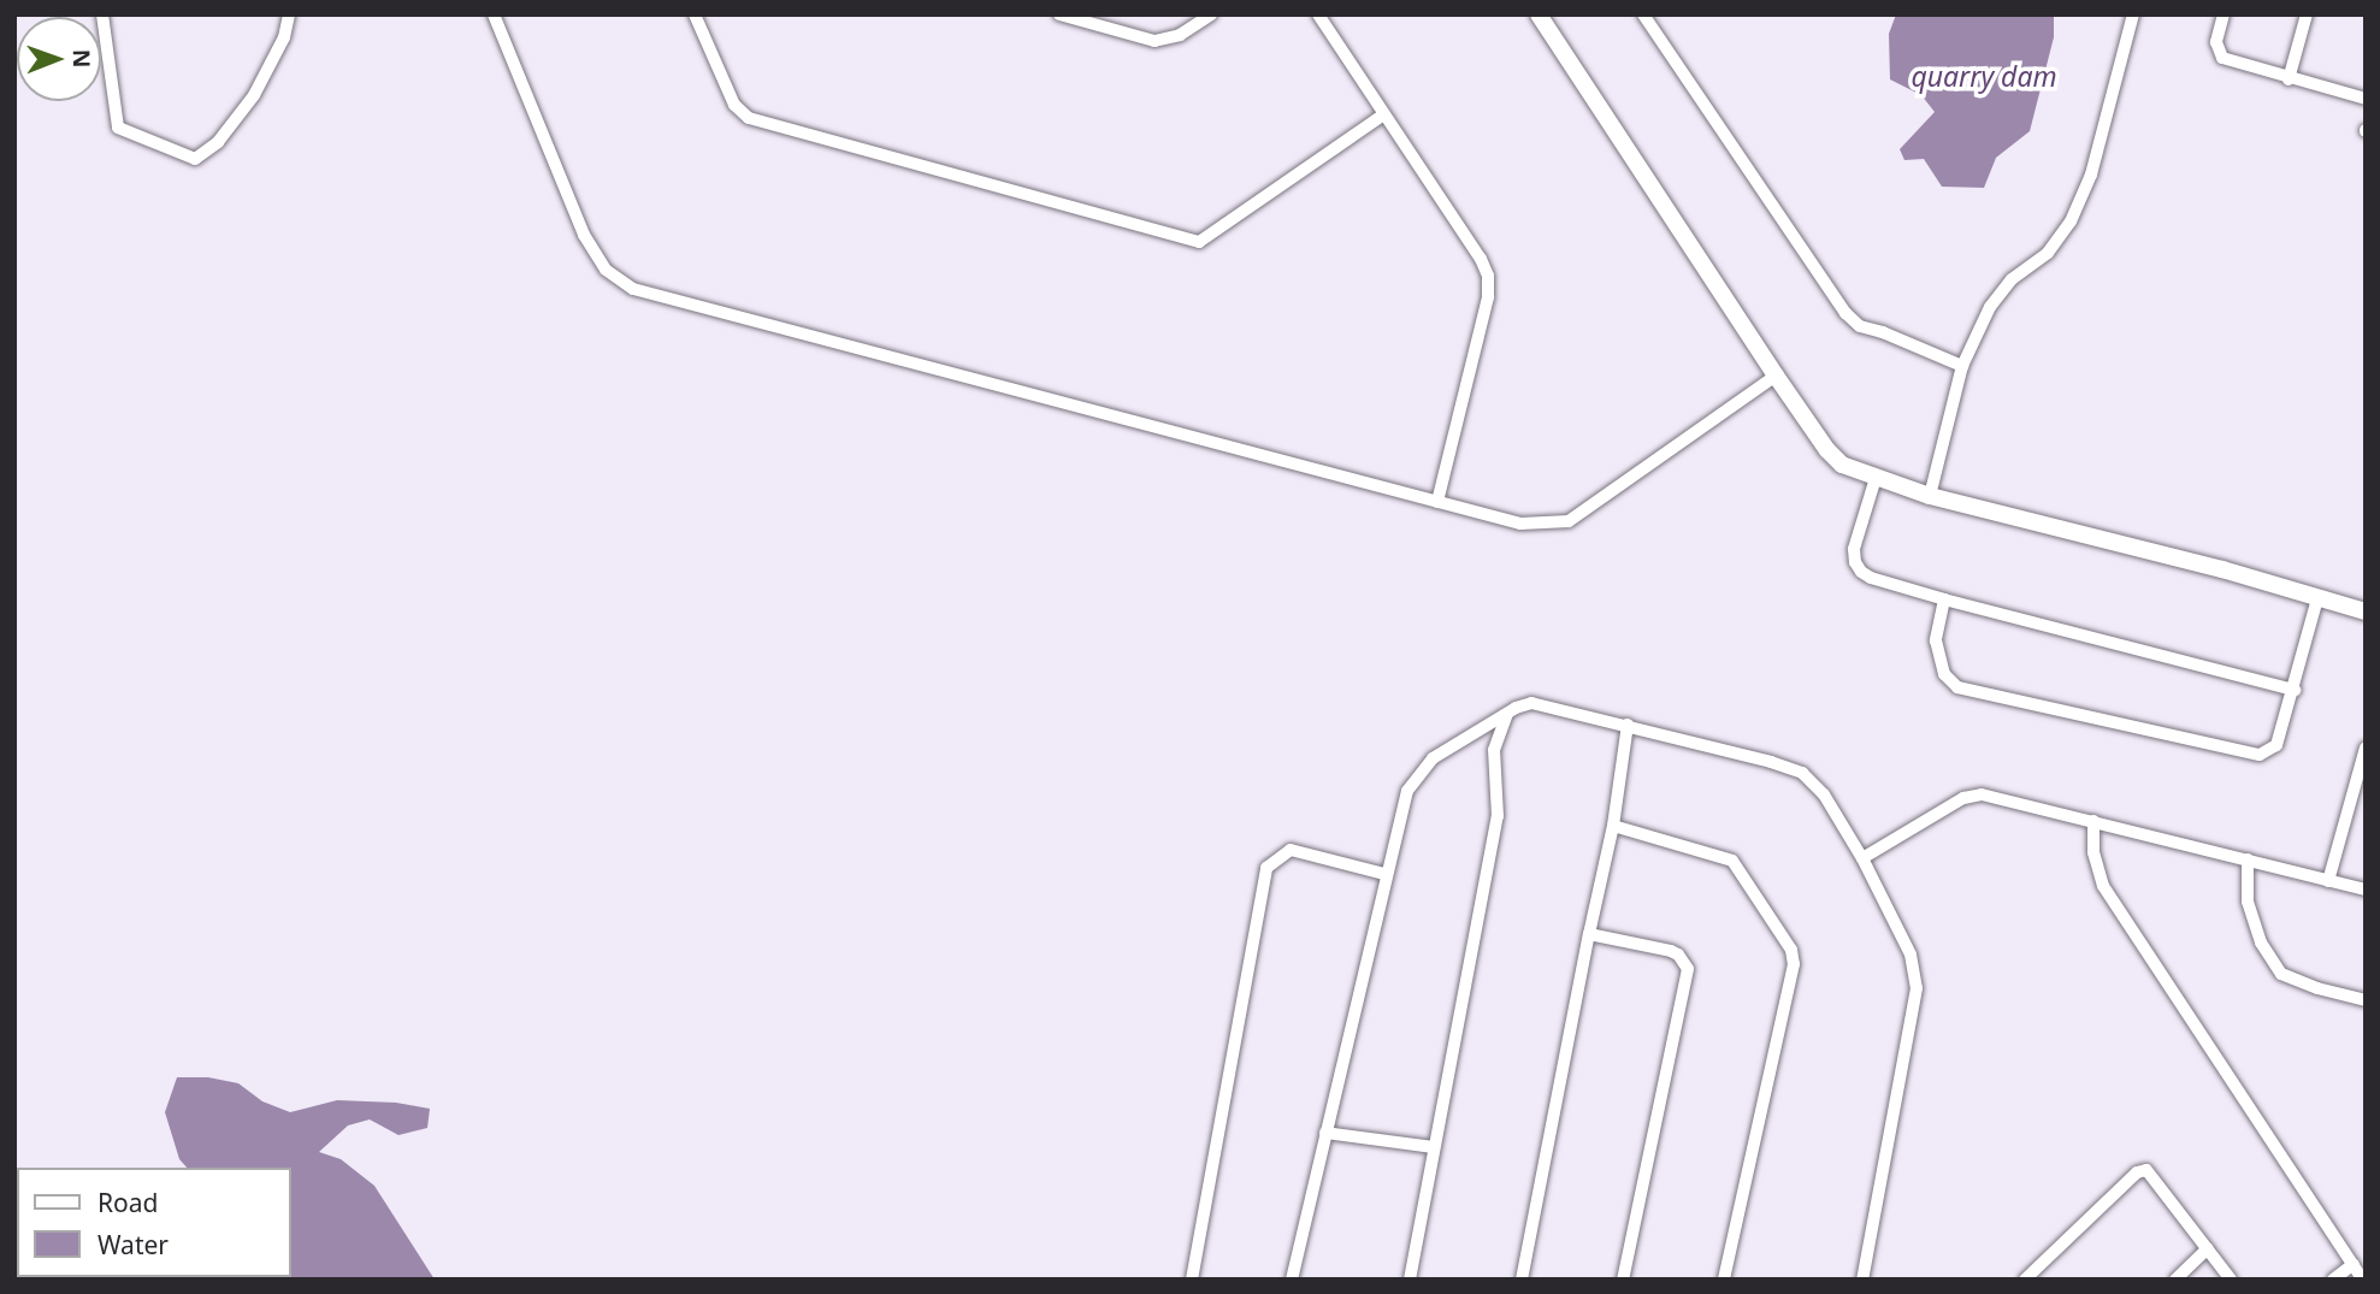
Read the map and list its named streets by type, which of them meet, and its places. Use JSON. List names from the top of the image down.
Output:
{
  "water": ["quarry dam"],
  "legend": ["Road", "Water"],
  "north": "right"
}
